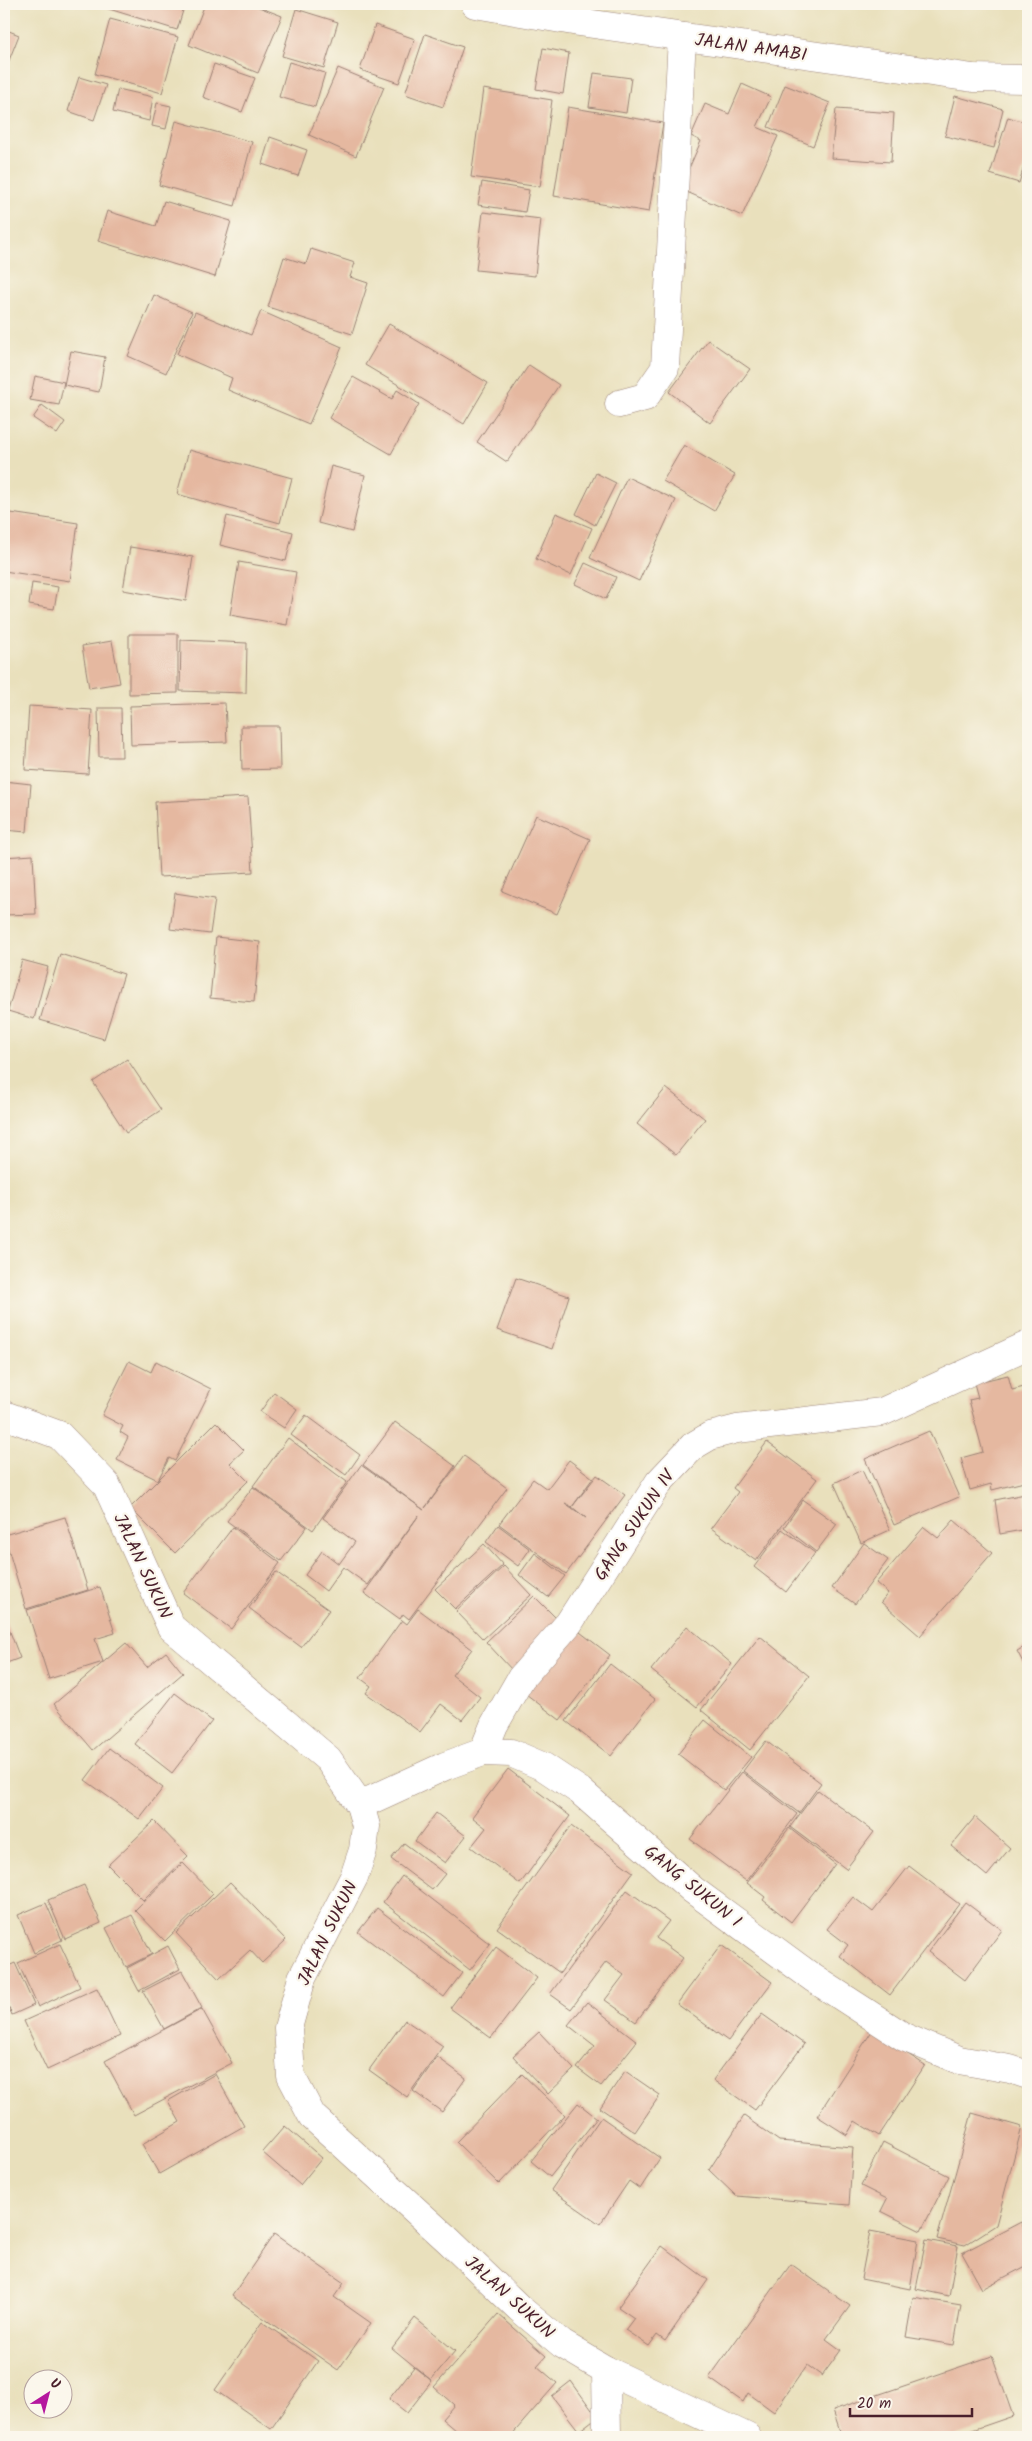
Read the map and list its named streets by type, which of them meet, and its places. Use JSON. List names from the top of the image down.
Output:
{
  "streets": {
    "street": [
      "JALAN AMABI",
      "GANG SUKUN IV",
      "JALAN SUKUN",
      "GANG SUKUN I"
    ]
  },
  "crossings": [
    ["GANG SUKUN IV", "GANG SUKUN I"],
    ["JALAN SUKUN", "GANG SUKUN I"]
  ],
  "scale_bar": "20 m",
  "north": "top right"
}
